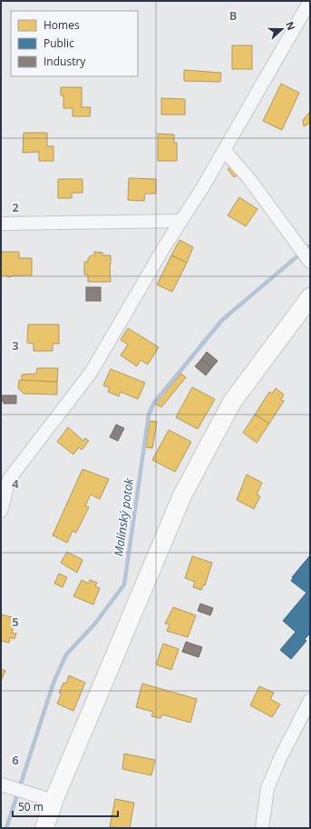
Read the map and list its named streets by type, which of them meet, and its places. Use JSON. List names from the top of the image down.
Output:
{
  "water": ["Malínský potok"],
  "legend": ["Homes", "Public", "Industry"],
  "scale_bar": "50 m",
  "north": "right",
  "grid": {
    "columns": ["B"],
    "rows": [
      "2",
      "3",
      "4",
      "5",
      "6"
    ]
  }
}
